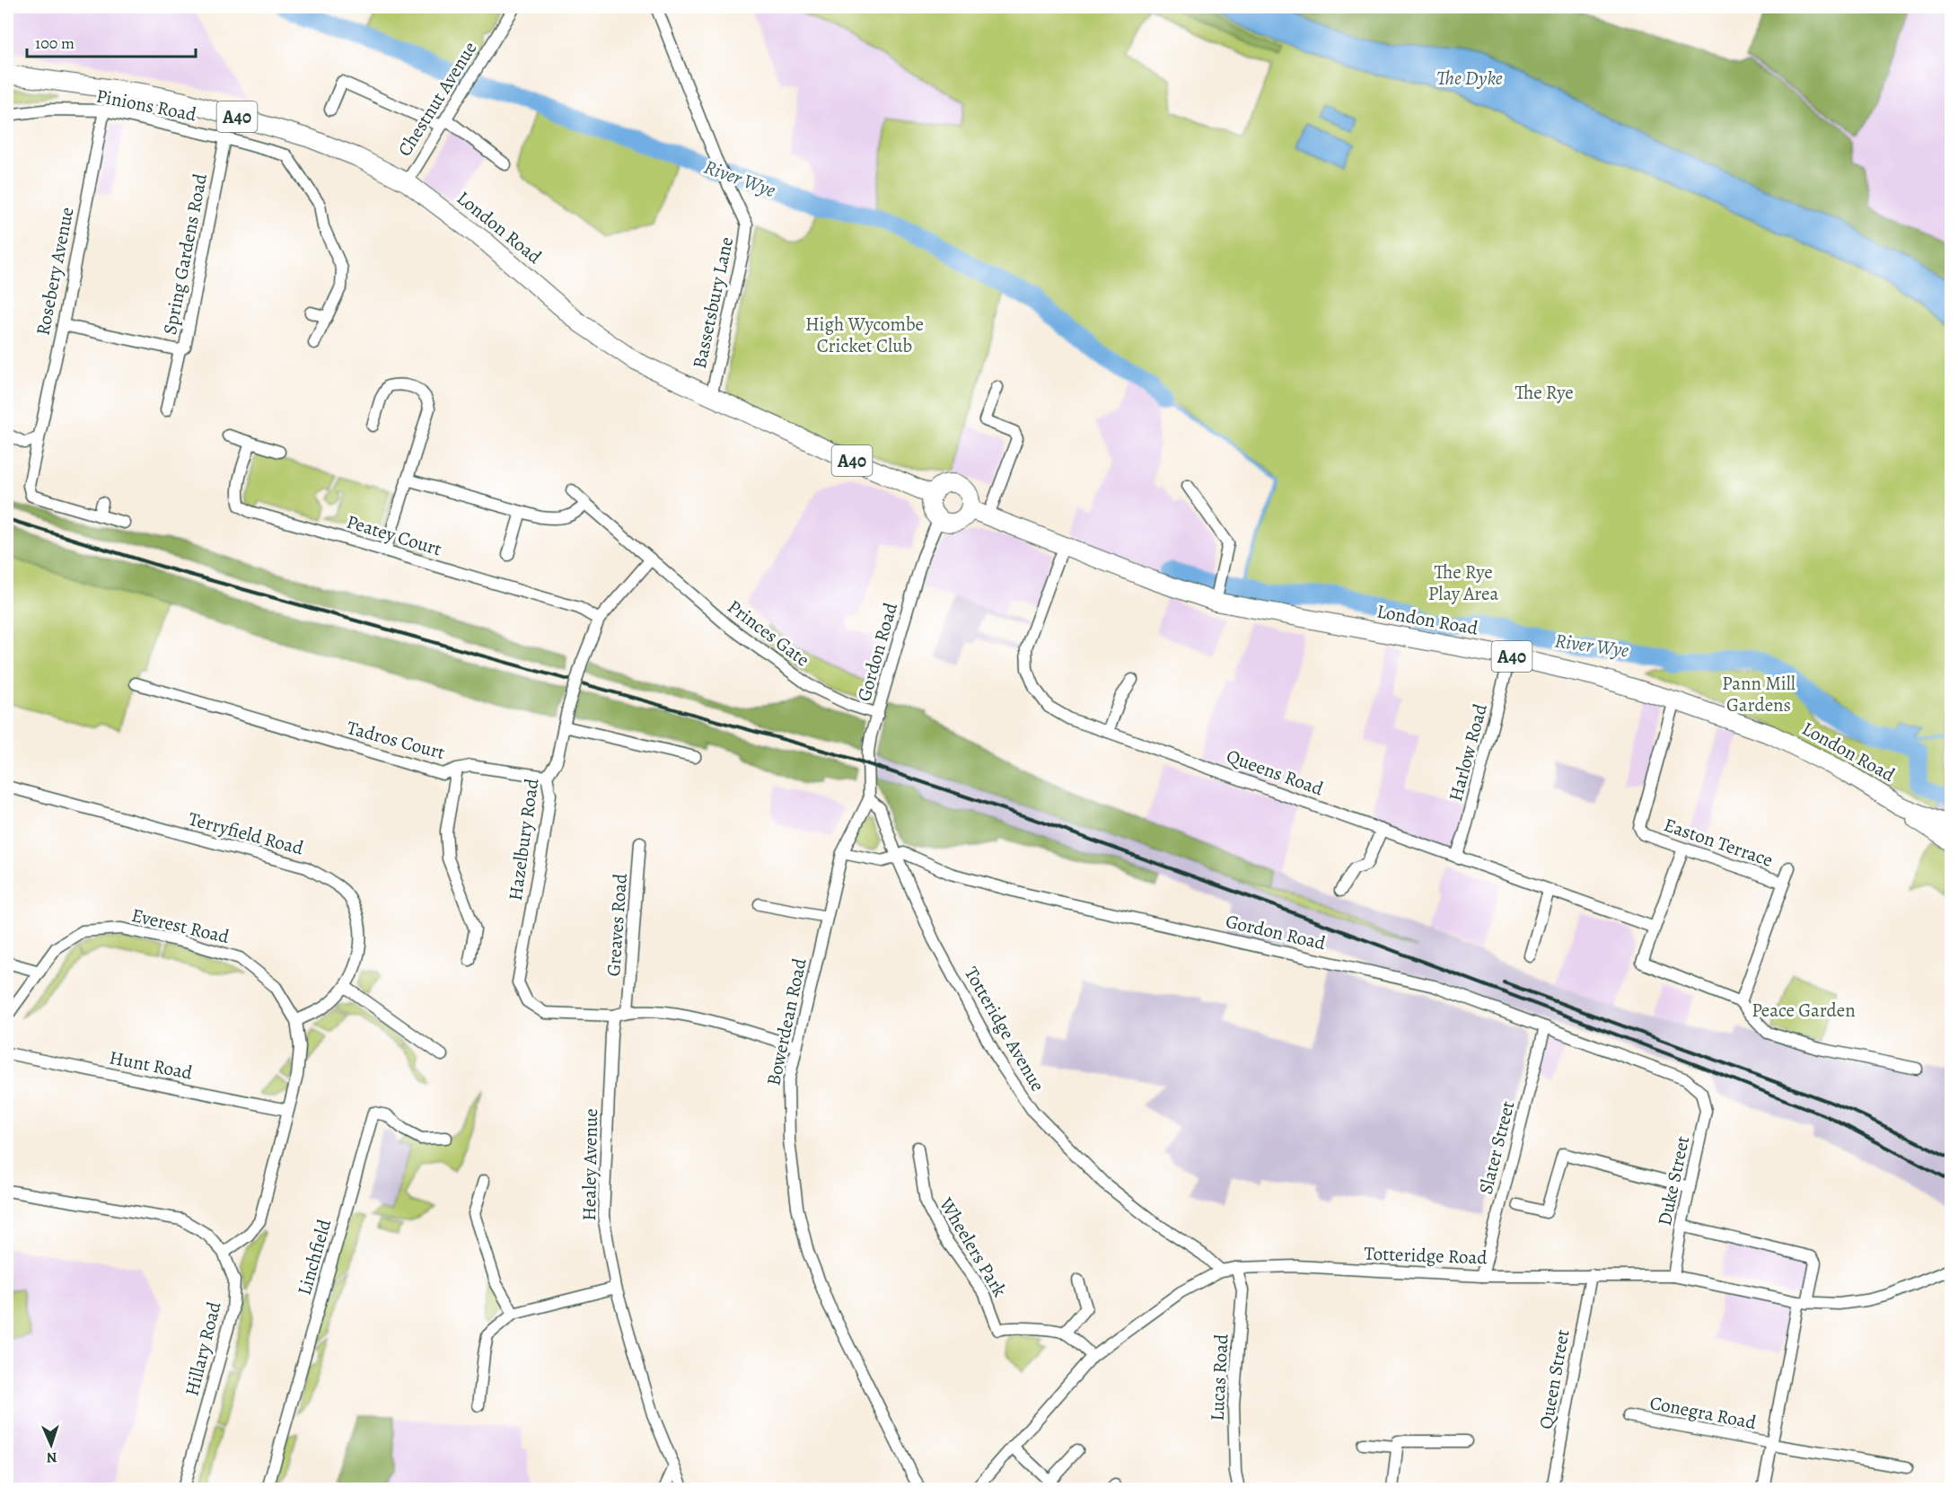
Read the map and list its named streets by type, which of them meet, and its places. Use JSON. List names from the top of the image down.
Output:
{
  "streets": {
    "main road": ["A40", "London Road"],
    "street": [
      "Chestnut Avenue",
      "Pinions Road",
      "Spring Gardens Road",
      "Rosebery Avenue",
      "Bassetsbury Lane",
      "Peatey Court",
      "Princes Gate",
      "Gordon Road",
      "Tadros Court",
      "Harlow Road",
      "Queens Road",
      "Terryfield Road",
      "Hazelbury Road",
      "Easton Terrace",
      "Greaves Road",
      "Everest Road",
      "Bowerdean Road",
      "Totteridge Avenue",
      "Hunt Road",
      "Slater Street",
      "Healey Avenue",
      "Duke Street",
      "Wheelers Park",
      "Totteridge Road",
      "Linchfield",
      "Hillary Road",
      "Lucas Road",
      "Queen Street",
      "Conegra Road"
    ]
  },
  "crossings": [
    ["Chestnut Avenue", "London Road"],
    ["Pinions Road", "London Road"],
    ["Pinions Road", "Spring Gardens Road"],
    ["Pinions Road", "Rosebery Avenue"],
    ["A40", "London Road"],
    ["London Road", "Bassetsbury Lane"],
    ["London Road", "Gordon Road"],
    ["London Road", "Harlow Road"],
    ["London Road", "Queens Road"],
    ["London Road", "Easton Terrace"],
    ["Spring Gardens Road", "Rosebery Avenue"],
    ["Peatey Court", "Hazelbury Road"],
    ["Princes Gate", "Gordon Road"],
    ["Gordon Road", "Bowerdean Road"],
    ["Gordon Road", "Totteridge Avenue"],
    ["Gordon Road", "Slater Street"],
    ["Gordon Road", "Duke Street"],
    ["Harlow Road", "Queens Road"],
    ["Terryfield Road", "Everest Road"],
    ["Hazelbury Road", "Healey Avenue"],
    ["Everest Road", "Hunt Road"],
    ["Everest Road", "Hillary Road"],
    ["Totteridge Avenue", "Totteridge Road"],
    ["Slater Street", "Totteridge Road"],
    ["Duke Street", "Totteridge Road"],
    ["Totteridge Road", "Lucas Road"],
    ["Totteridge Road", "Queen Street"]
  ],
  "water": ["The Dyke", "River Wye"],
  "parks": [
    "High Wycombe Cricket Club",
    "The Rye",
    "The Rye Play Area",
    "Pann Mill Gardens",
    "Peace Garden"
  ],
  "scale_bar": "100 m",
  "north": "bottom"
}
